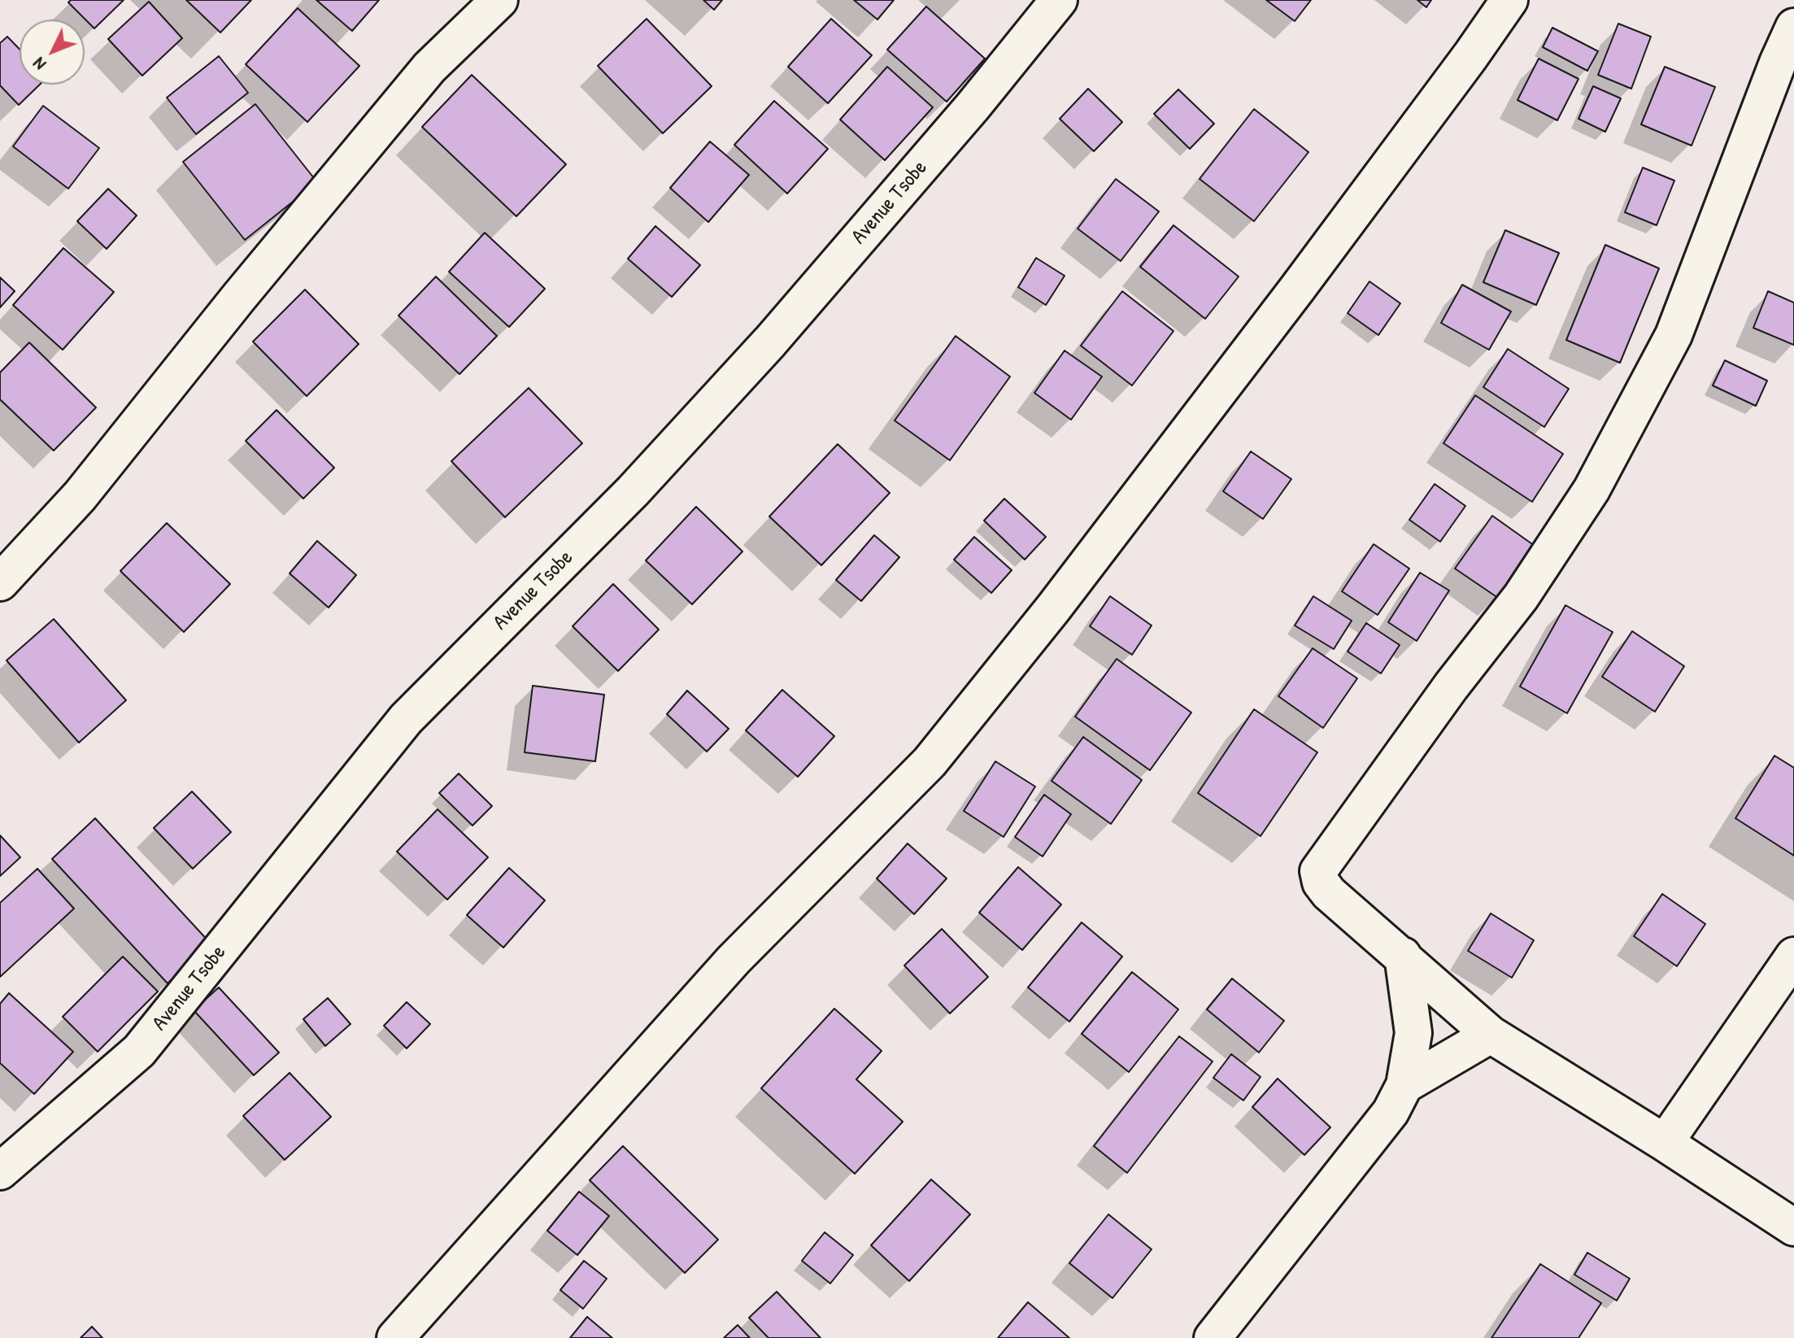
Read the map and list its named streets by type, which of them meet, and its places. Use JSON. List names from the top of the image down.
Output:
{
  "streets": {
    "street": ["Avenue Tsobe"]
  },
  "north": "bottom left"
}
